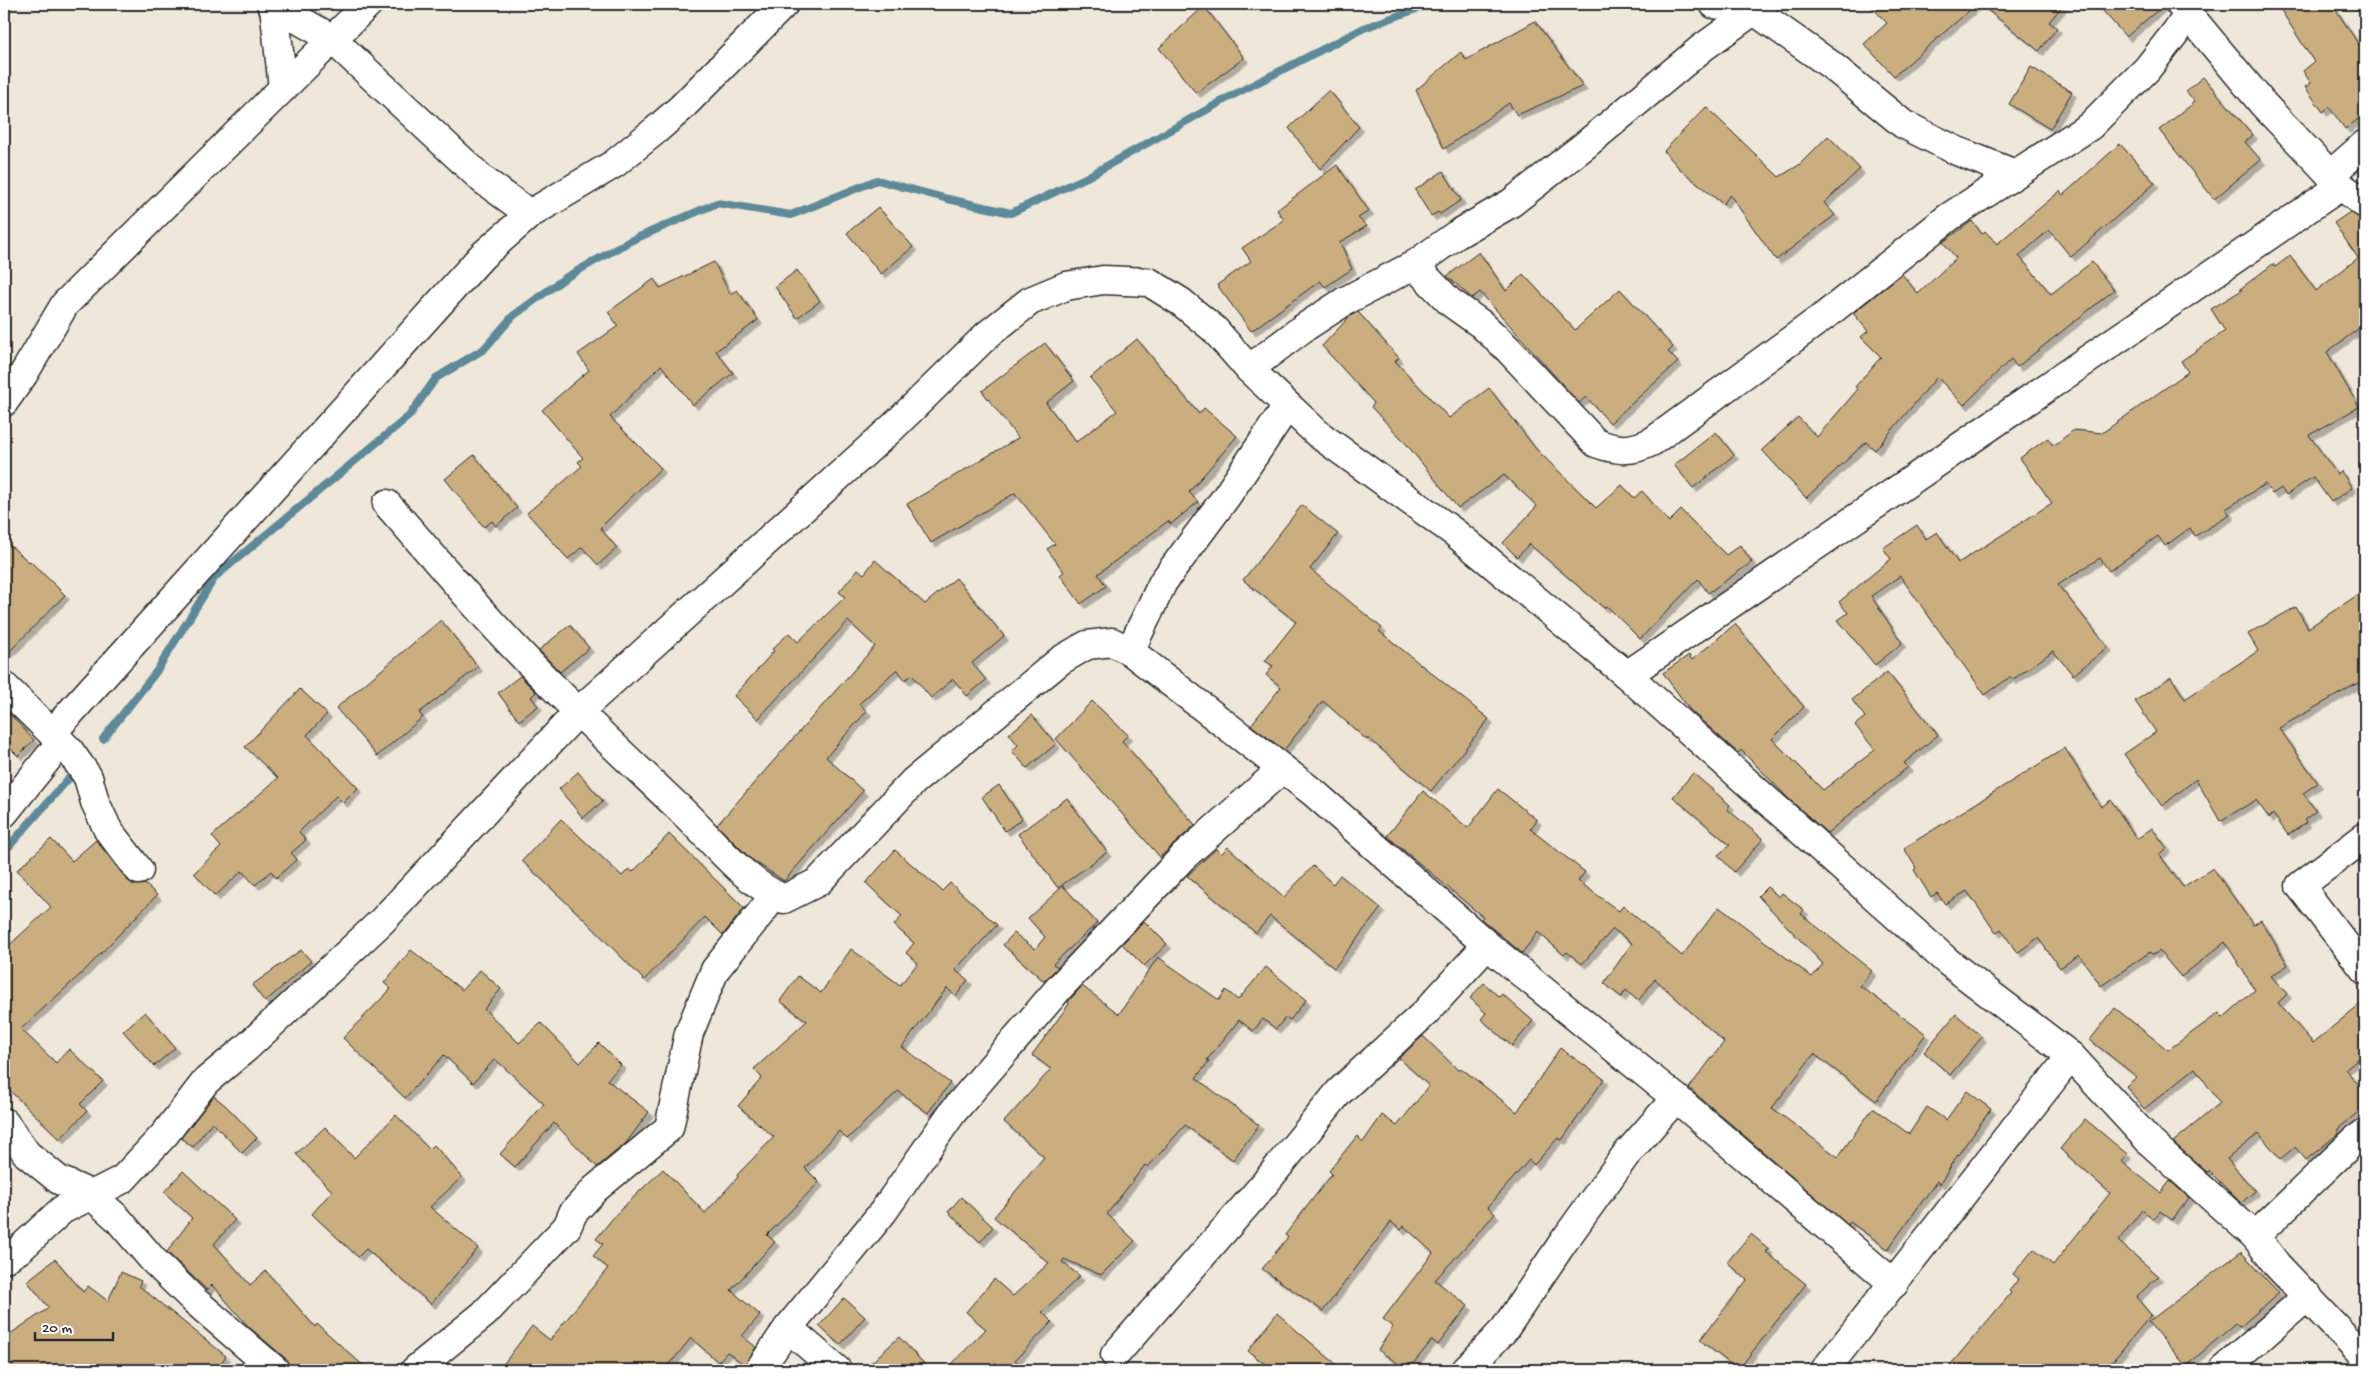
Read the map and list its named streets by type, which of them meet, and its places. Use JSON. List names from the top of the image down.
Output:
{
  "scale_bar": "20 m"
}
